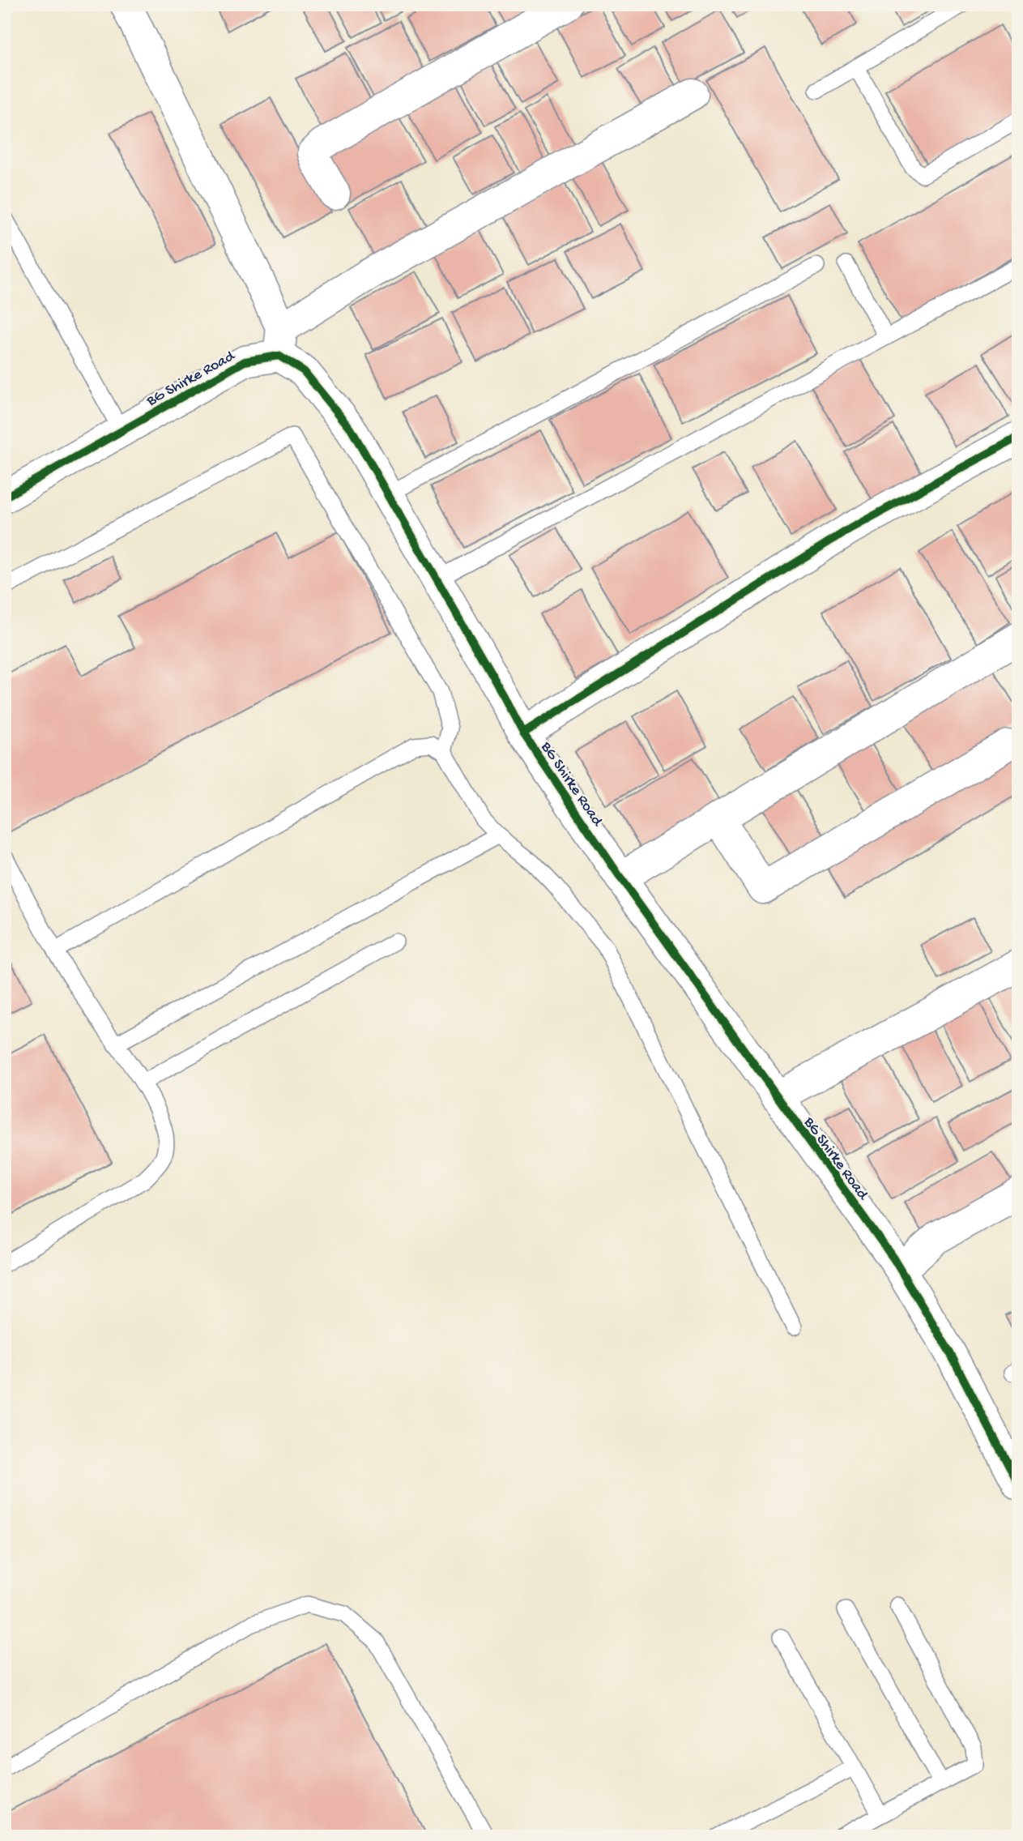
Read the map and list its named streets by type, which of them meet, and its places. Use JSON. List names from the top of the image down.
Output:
{
  "streets": {
    "street": ["BG Shirke Road"]
  }
}
